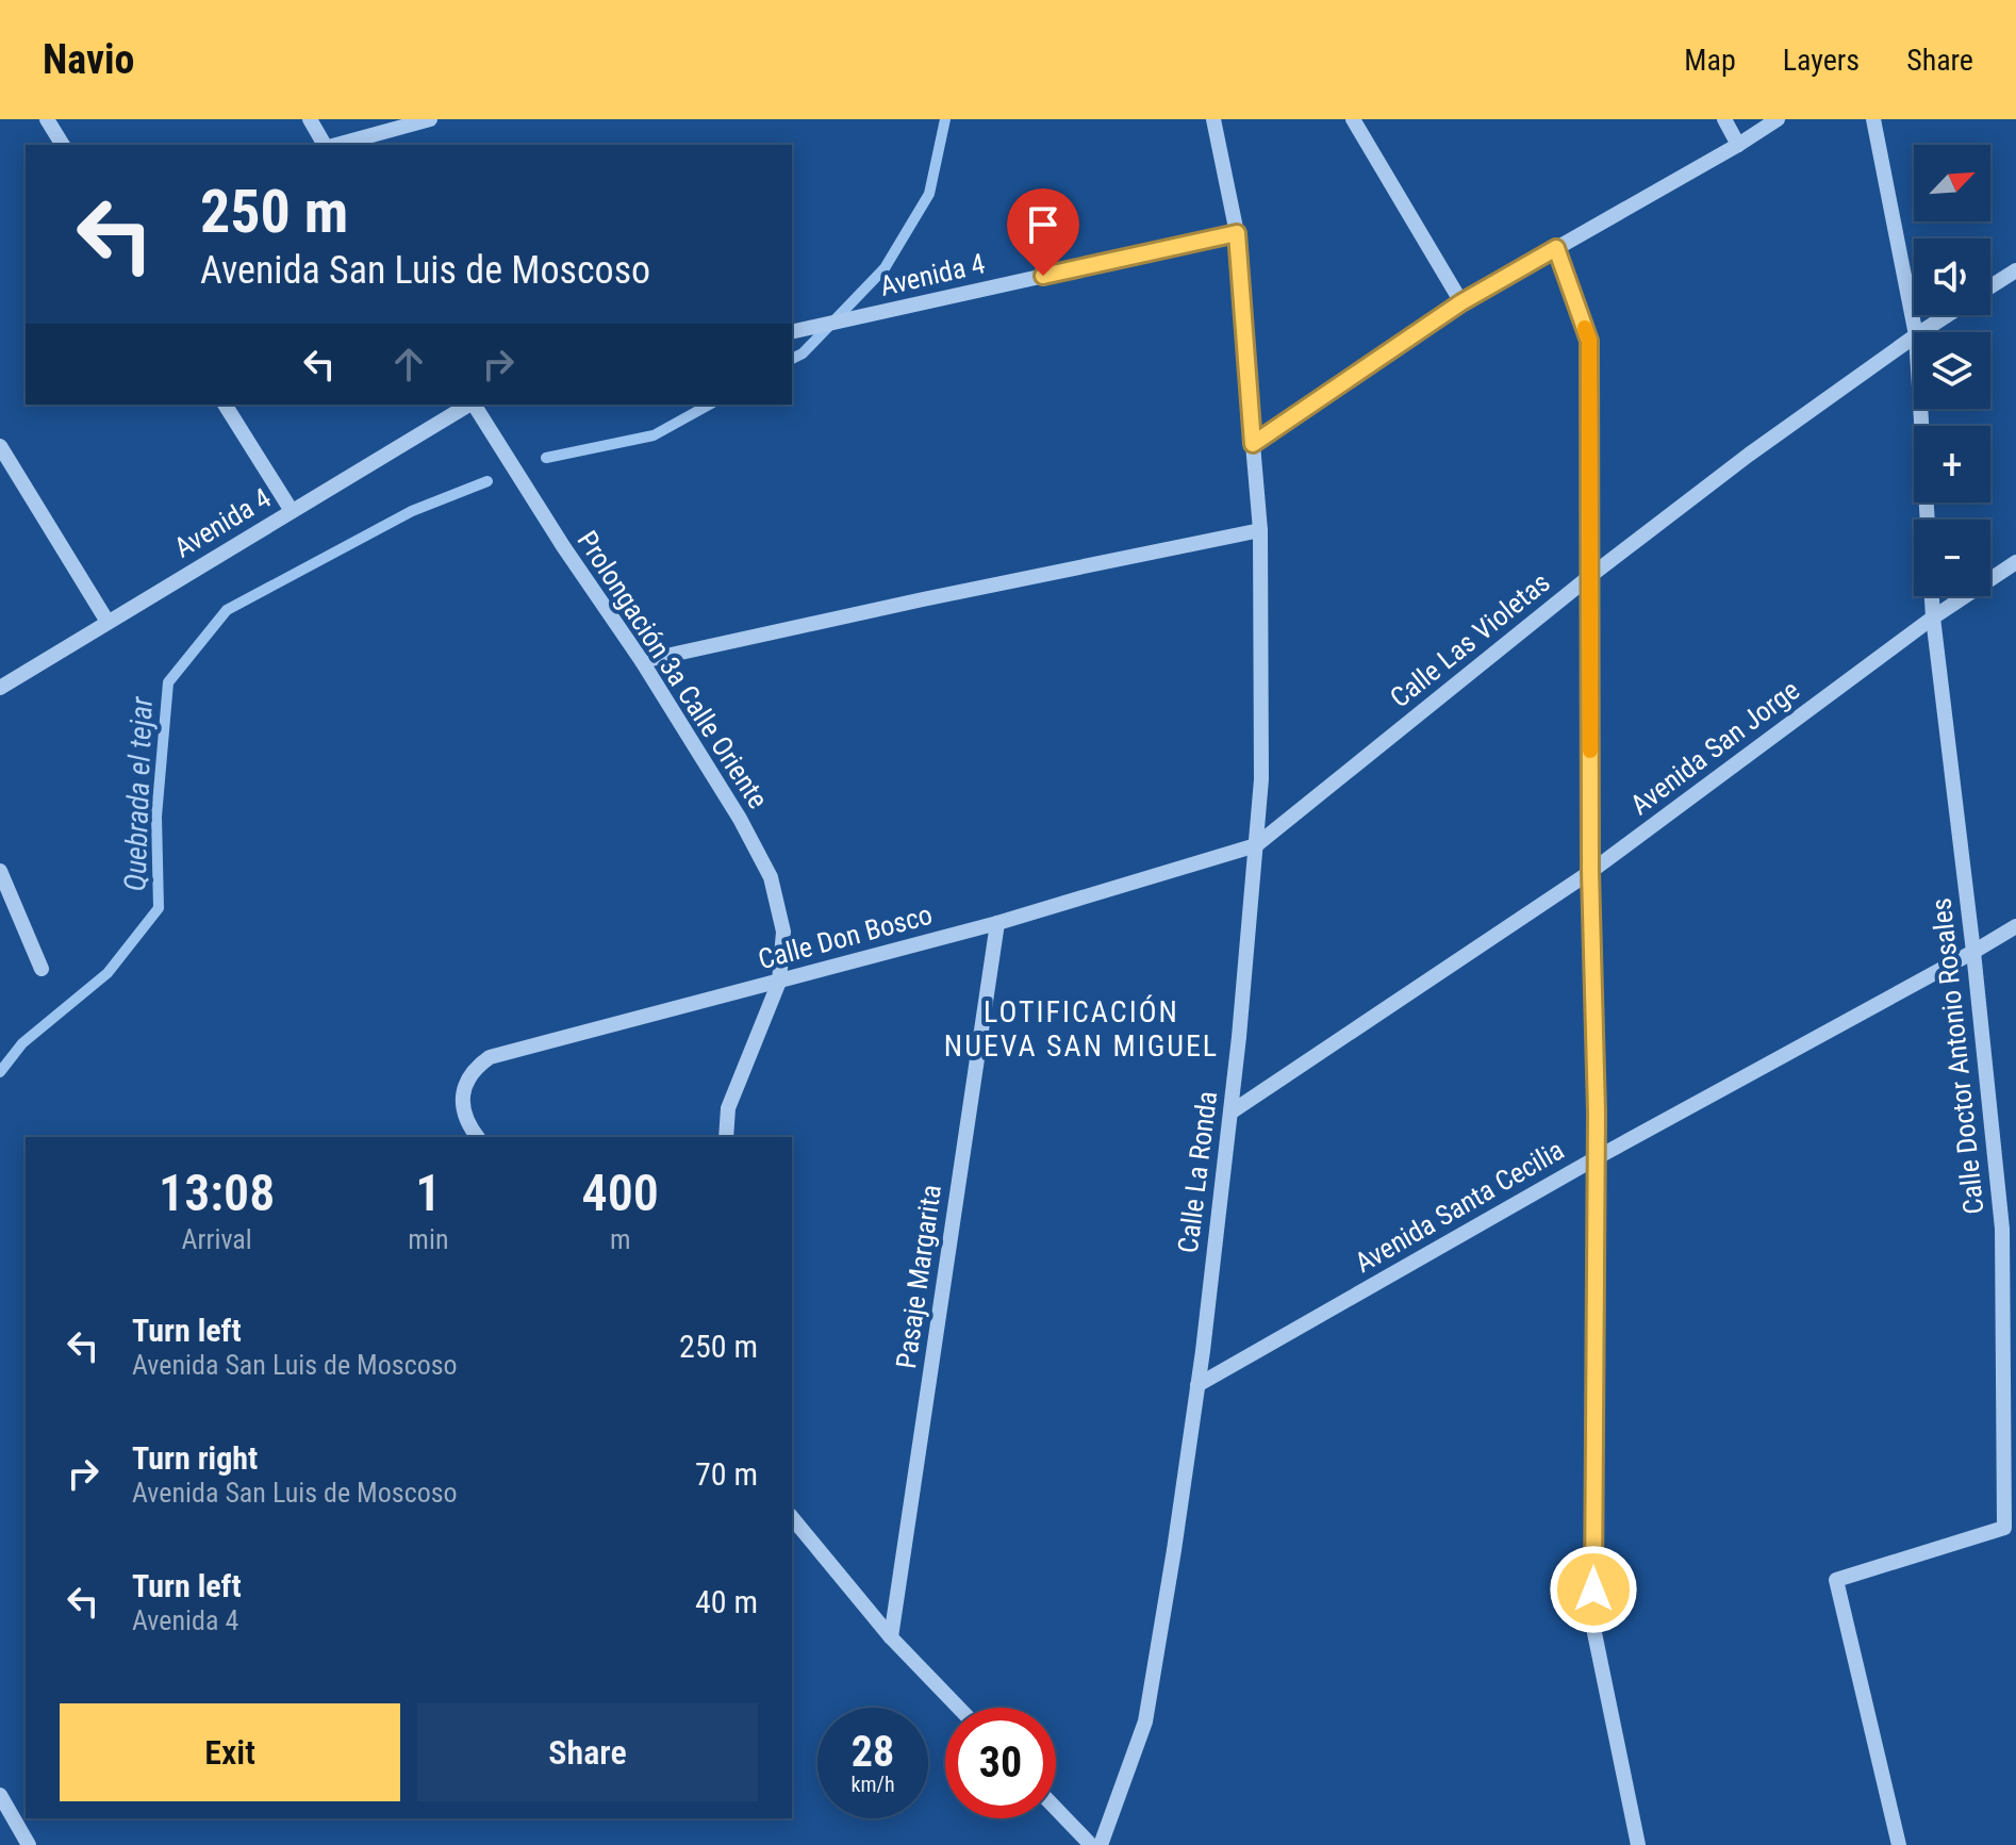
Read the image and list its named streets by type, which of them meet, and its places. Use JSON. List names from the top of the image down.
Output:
{
  "streets": {
    "street": [
      "Avenida 4",
      "Calle Las Violetas",
      "Prolongación 3a Calle Oriente",
      "Avenida San Jorge",
      "Calle Don Bosco",
      "Calle Doctor Antonio Rosales",
      "Calle La Ronda",
      "Avenida Santa Cecilia",
      "Pasaje Margarita"
    ]
  },
  "crossings": [
    ["Avenida 4", "Calle La Ronda"],
    ["Calle Las Violetas", "Calle Don Bosco"],
    ["Calle Las Violetas", "Calle La Ronda"],
    ["Prolongación 3a Calle Oriente", "Calle Don Bosco"],
    ["Avenida San Jorge", "Calle Doctor Antonio Rosales"],
    ["Avenida San Jorge", "Calle La Ronda"],
    ["Calle Don Bosco", "Calle La Ronda"],
    ["Calle Don Bosco", "Pasaje Margarita"],
    ["Calle Doctor Antonio Rosales", "Avenida Santa Cecilia"],
    ["Calle La Ronda", "Avenida Santa Cecilia"]
  ],
  "districts": ["LOTIFICACIÓN NUEVA SAN MIGUEL"],
  "water": ["Quebrada el tejar"],
  "north": "top right",
  "page": {
    "header": "Navio",
    "nav": ["Map", "Layers", "Share"],
    "map_buttons": ["+", "−"],
    "turn": ["250 m", "Avenida San Luis de Moscoso"],
    "eta": [
      "13:08",
      "Arrival",
      "1",
      "min",
      "400",
      "m"
    ],
    "list": [
      {
        "name": "Turn left",
        "note": "Avenida San Luis de Moscoso",
        "value": "250 m"
      },
      {
        "name": "Turn right",
        "note": "Avenida San Luis de Moscoso",
        "value": "70 m"
      },
      {
        "name": "Turn left",
        "note": "Avenida 4",
        "value": "40 m"
      }
    ],
    "buttons": ["Exit", "Share"],
    "speed": "28 km/h",
    "limit": "30"
  }
}
